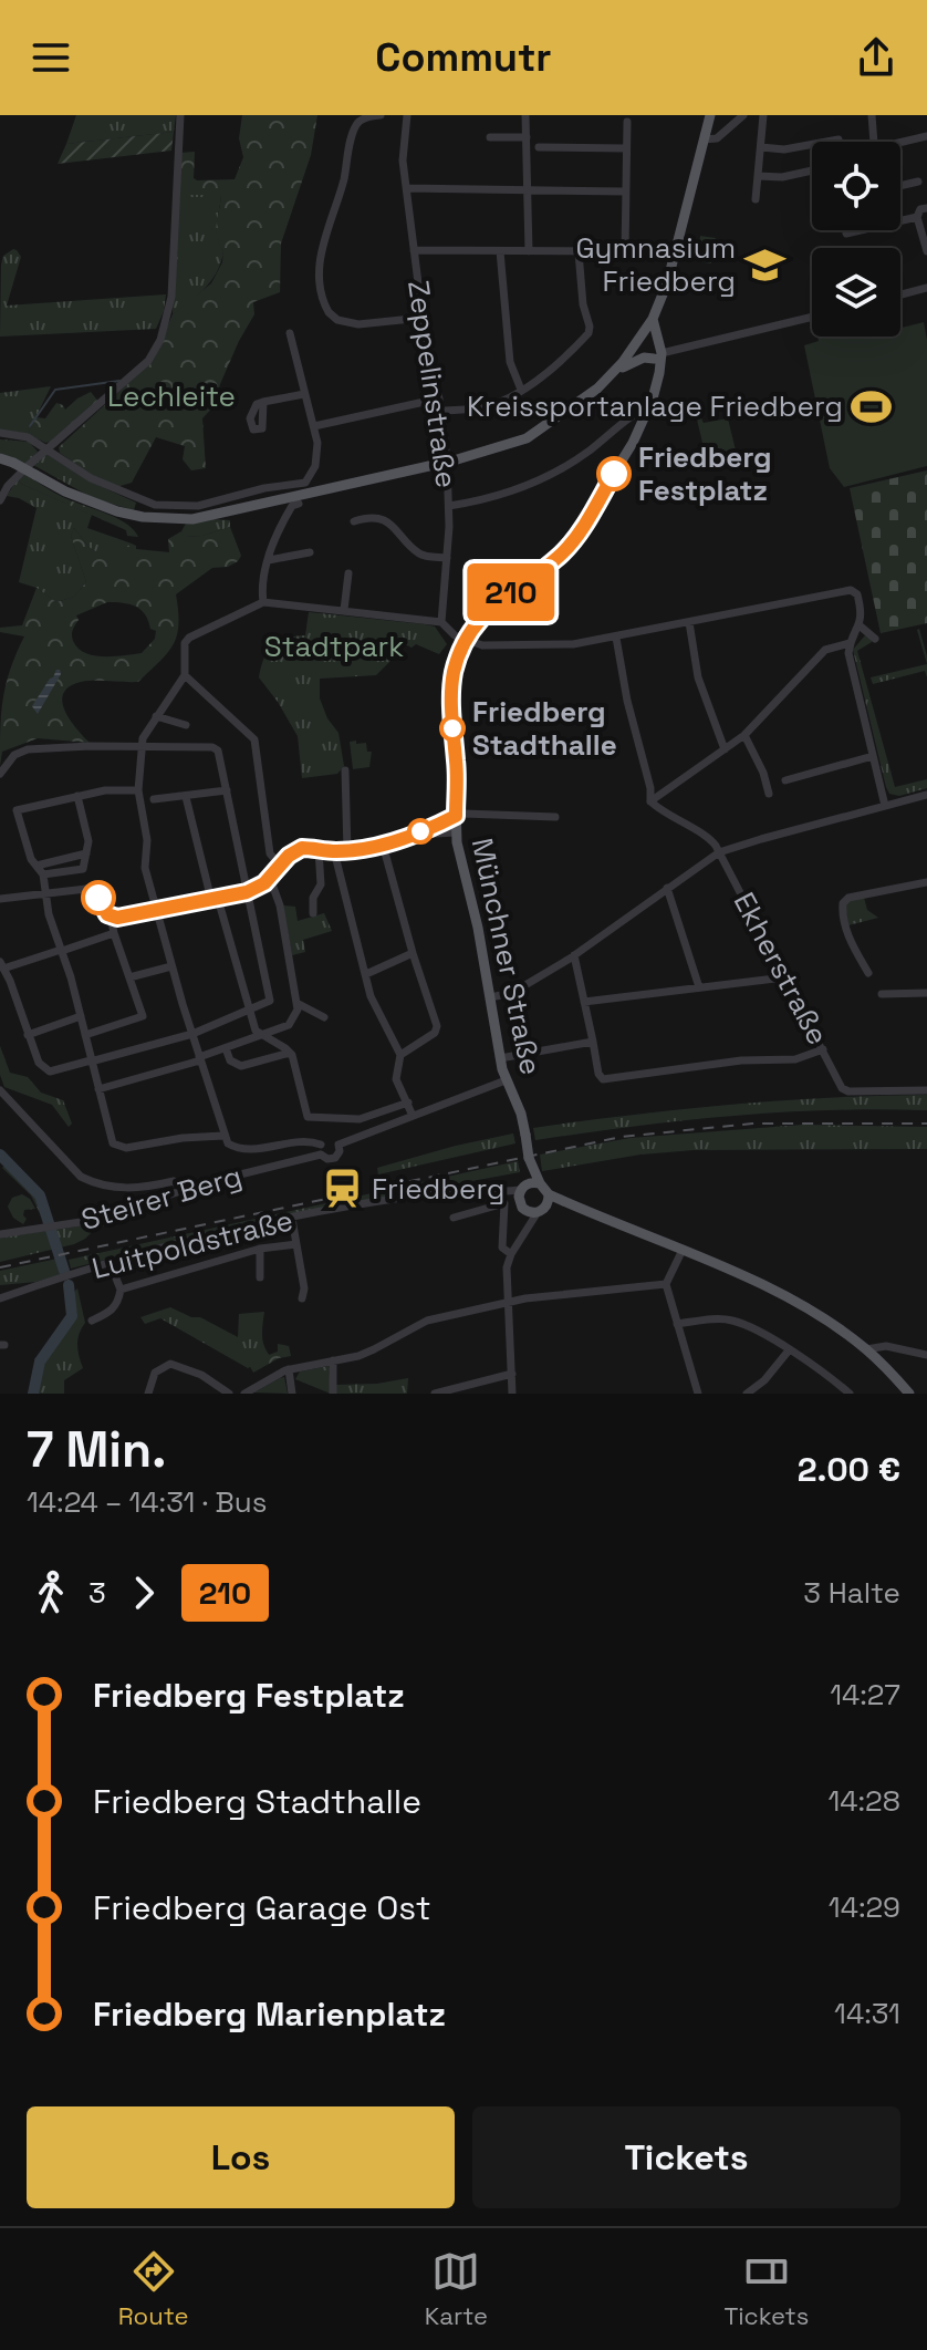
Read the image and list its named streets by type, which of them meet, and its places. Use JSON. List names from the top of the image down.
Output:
{
  "streets": {
    "main road": ["Münchner Straße"],
    "street": [
      "Zeppelinstraße",
      "Ekherstraße",
      "Steirer Berg",
      "Luitpoldstraße"
    ]
  },
  "crossings": [
    ["Münchner Straße", "Luitpoldstraße"]
  ],
  "parks": ["Lechleite", "Stadtpark"],
  "places": {
    "school or university": ["Gymnasium Friedberg"],
    "sports": ["Kreissportanlage Friedberg"],
    "other": ["Friedberg Festplatz", "Friedberg Stadthalle"],
    "station": ["Friedberg"]
  },
  "lines": ["bus line 210"],
  "page": {
    "header": "Commutr",
    "on_map": "210",
    "heading": ["7 Min.", "14:24 – 14:31 · Bus", "2.00 €"],
    "legs": ["3", "210", "3 Halte"],
    "list": [
      {
        "name": "Friedberg Festplatz",
        "value": "14:27"
      },
      {
        "name": "Friedberg Stadthalle",
        "value": "14:28"
      },
      {
        "name": "Friedberg Garage Ost",
        "value": "14:29"
      },
      {
        "name": "Friedberg Marienplatz",
        "value": "14:31"
      }
    ],
    "buttons": ["Los", "Tickets"],
    "tabs": ["Route", "Karte", "Tickets"]
  }
}
